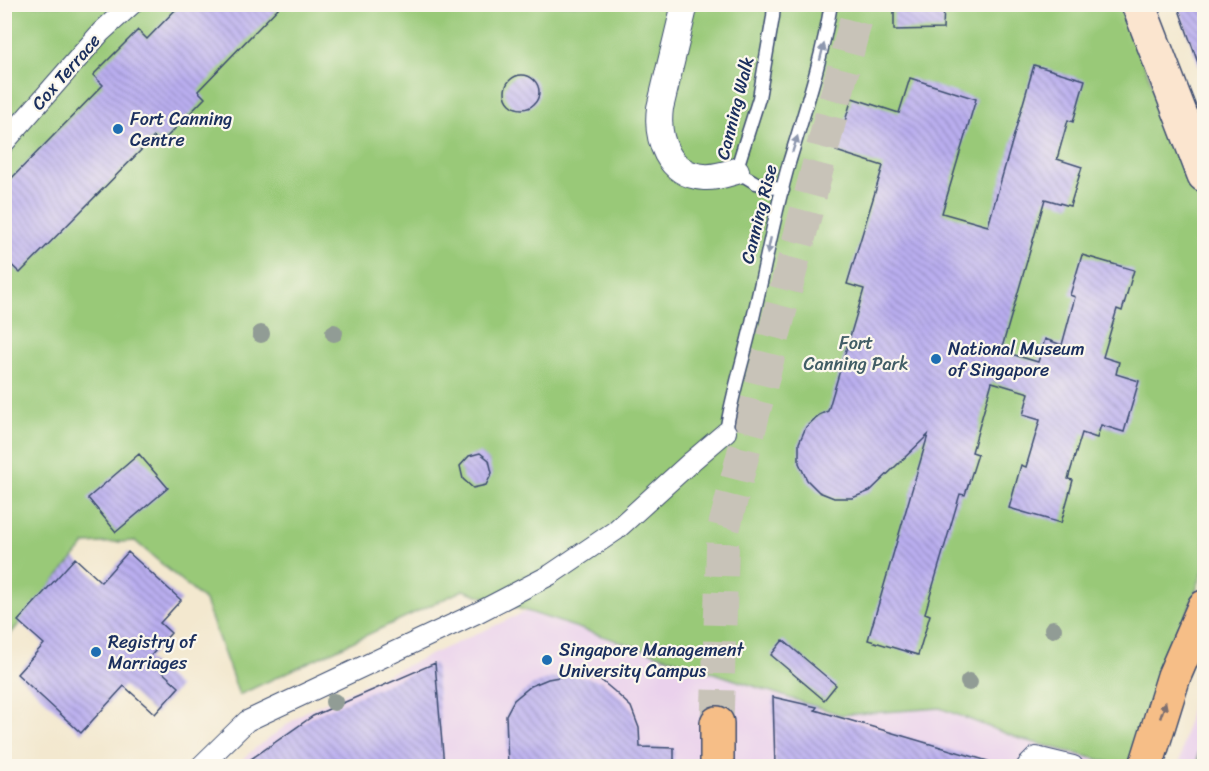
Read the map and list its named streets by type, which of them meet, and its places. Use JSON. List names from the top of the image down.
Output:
{
  "streets": {
    "street": ["Cox Terrace"],
    "lane": ["Canning Walk", "Canning Rise"]
  },
  "crossings": [
    ["Canning Walk", "Canning Rise"]
  ],
  "parks": ["Fort Canning Park"],
  "places": [
    "Fort Canning Centre",
    "National Museum of Singapore",
    "Registry of Marriages",
    "Singapore Management University Campus"
  ]
}
